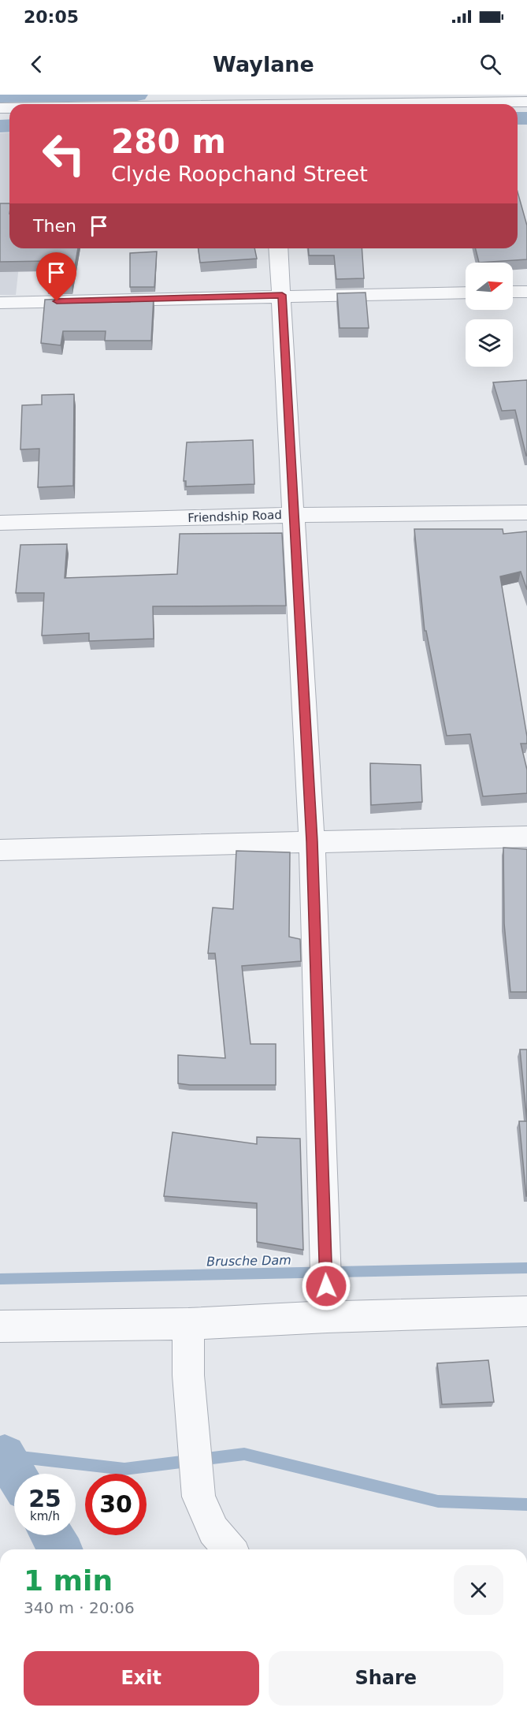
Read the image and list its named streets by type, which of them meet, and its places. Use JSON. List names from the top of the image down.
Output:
{
  "streets": {
    "street": ["Friendship Road"]
  },
  "water": ["Brusche Dam"],
  "north": "right",
  "page": {
    "status": "20:05",
    "header": "Waylane",
    "turn": ["280 m", "Clyde Roopchand Street"],
    "then": "Then",
    "speed": "25 km/h",
    "limit": "30",
    "heading": ["1 min", "340 m · 20:06"],
    "buttons": ["Exit", "Share"]
  }
}
